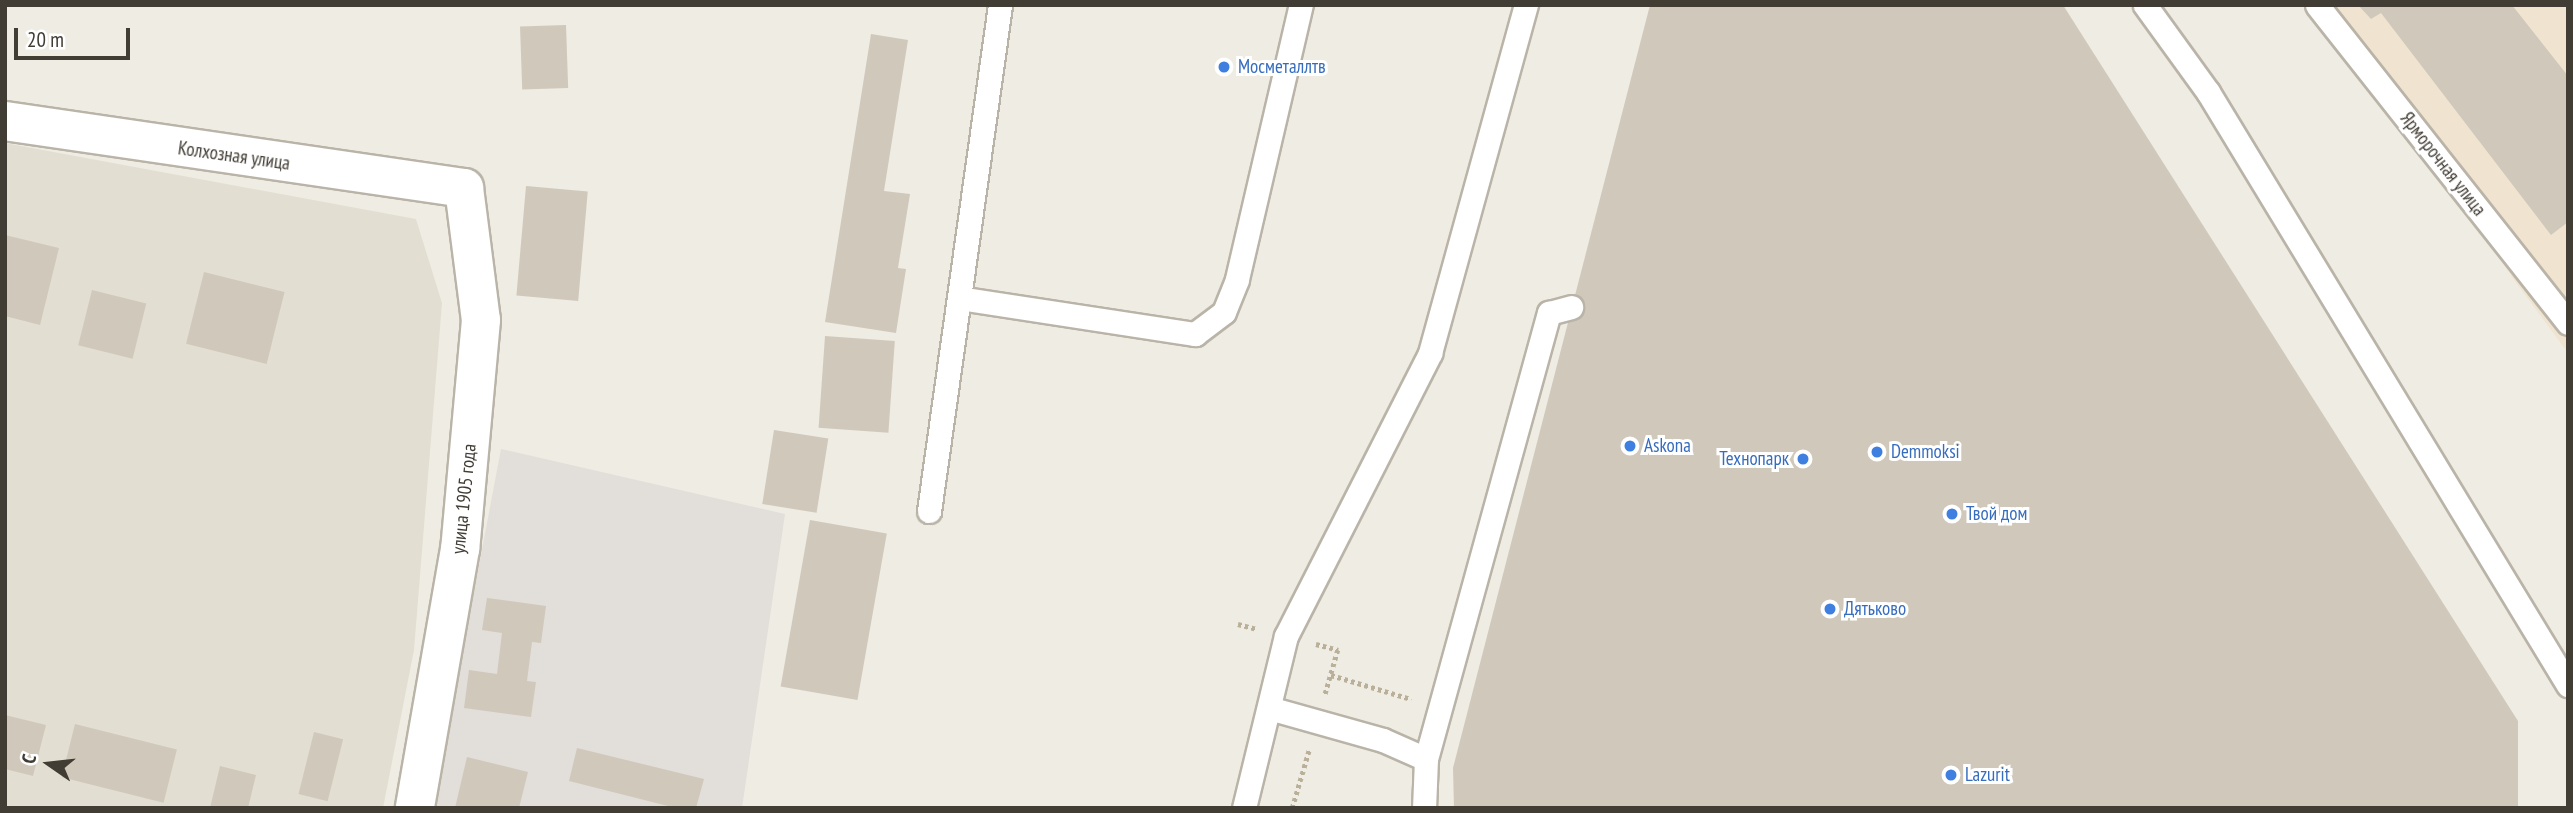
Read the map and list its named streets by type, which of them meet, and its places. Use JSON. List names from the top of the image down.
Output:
{
  "streets": {
    "street": ["Колхозная улица", "улица 1905 года"],
    "lane": ["Ярморочная улица"]
  },
  "crossings": [
    ["Колхозная улица", "улица 1905 года"]
  ],
  "places": [
    "Мосметаллтв",
    "Askona",
    "Demmoksi",
    "Технопарк",
    "Твой дом",
    "Дятьково",
    "Lazurit"
  ],
  "scale_bar": "20 m",
  "north": "left"
}
